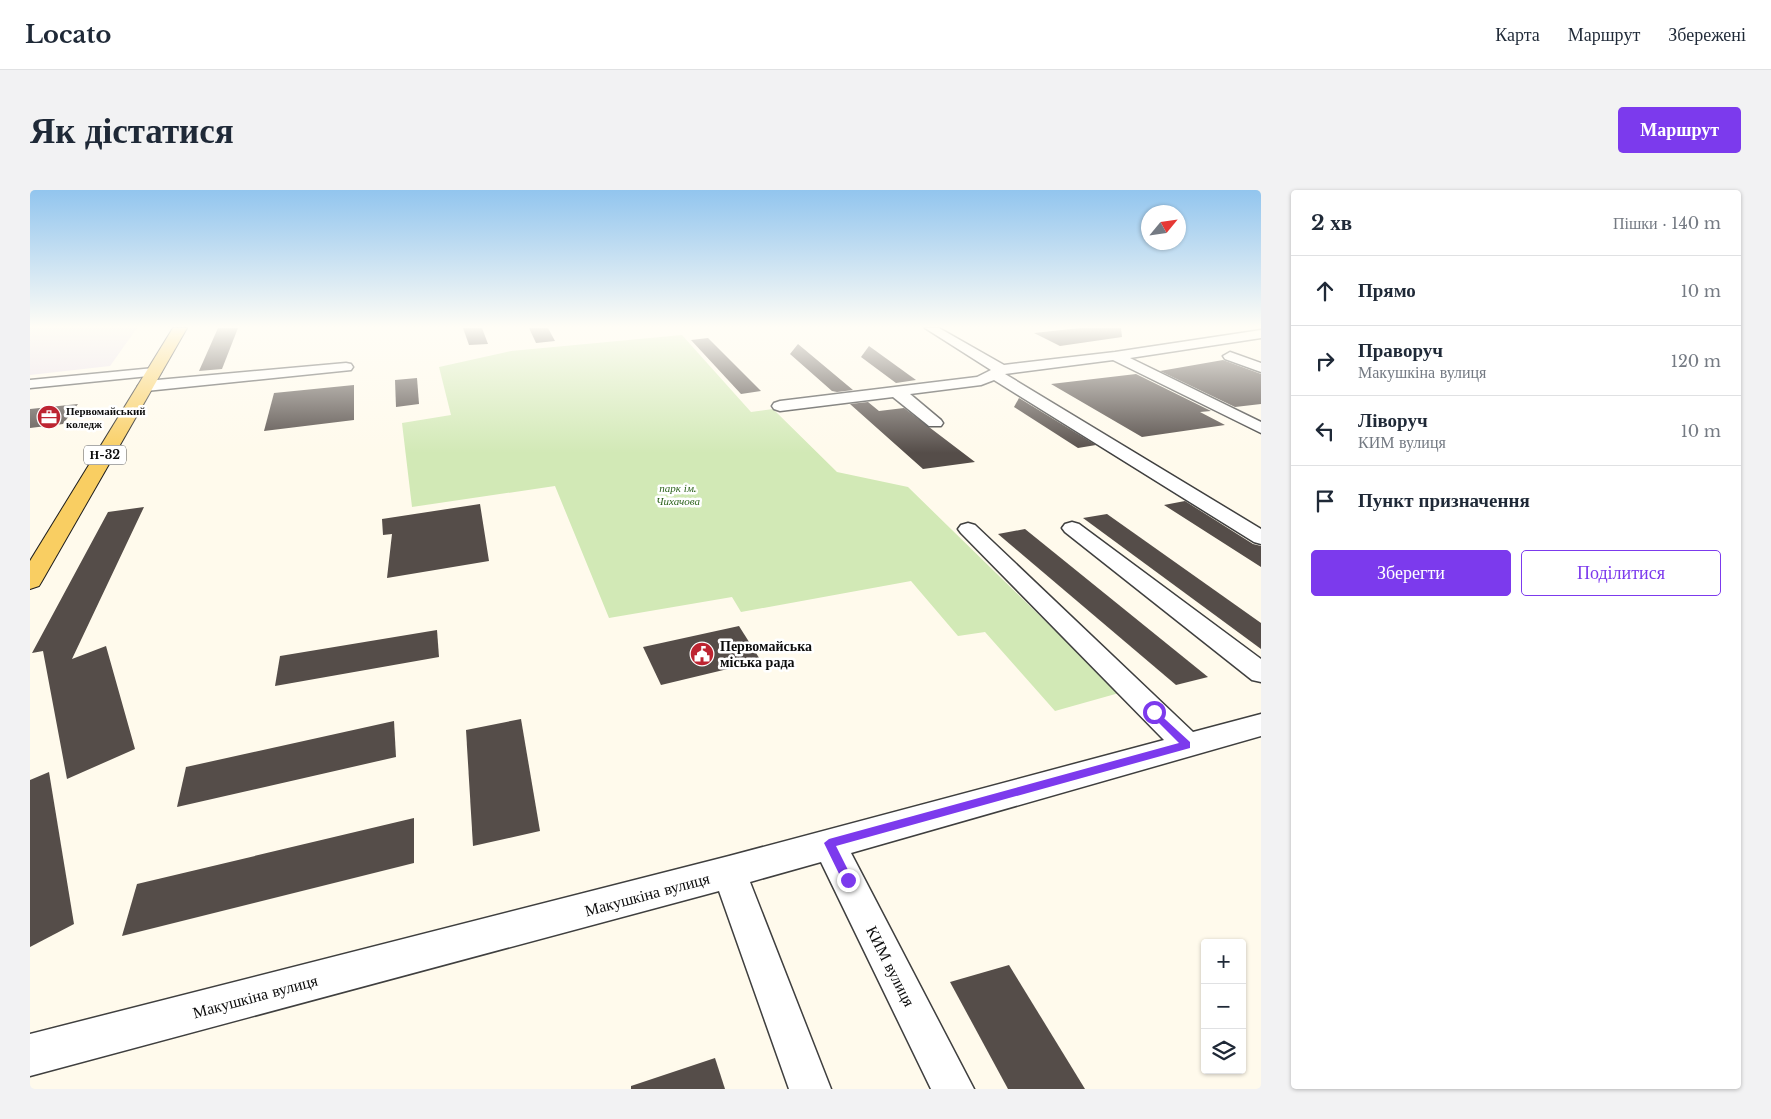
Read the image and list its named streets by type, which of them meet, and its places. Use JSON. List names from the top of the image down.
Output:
{
  "streets": {
    "main road": ["Н-32"],
    "street": ["Макушкіна вулиця", "КИМ вулиця"]
  },
  "crossings": [
    ["Макушкіна вулиця", "КИМ вулиця"]
  ],
  "parks": ["парк ім. Чихачова"],
  "places": {
    "office": ["Первомайський коледж"],
    "public building": ["Первомайська міська рада"]
  },
  "north": "top right",
  "page": {
    "header": "Locato",
    "nav": ["Карта", "Маршрут", "Збережені"],
    "buttons": [
      "Маршрут",
      ["Зберегти", "Поділитися"]
    ],
    "title": "Як дістатися",
    "heading": ["2 хв", "Пішки · 140 m"],
    "list": [
      ["Прямо", "10 m"],
      ["Праворуч", "Макушкіна вулиця", "120 m"],
      ["Ліворуч", "КИМ вулиця", "10 m"],
      "Пункт призначення"
    ],
    "map_buttons": ["+", "−"]
  }
}
